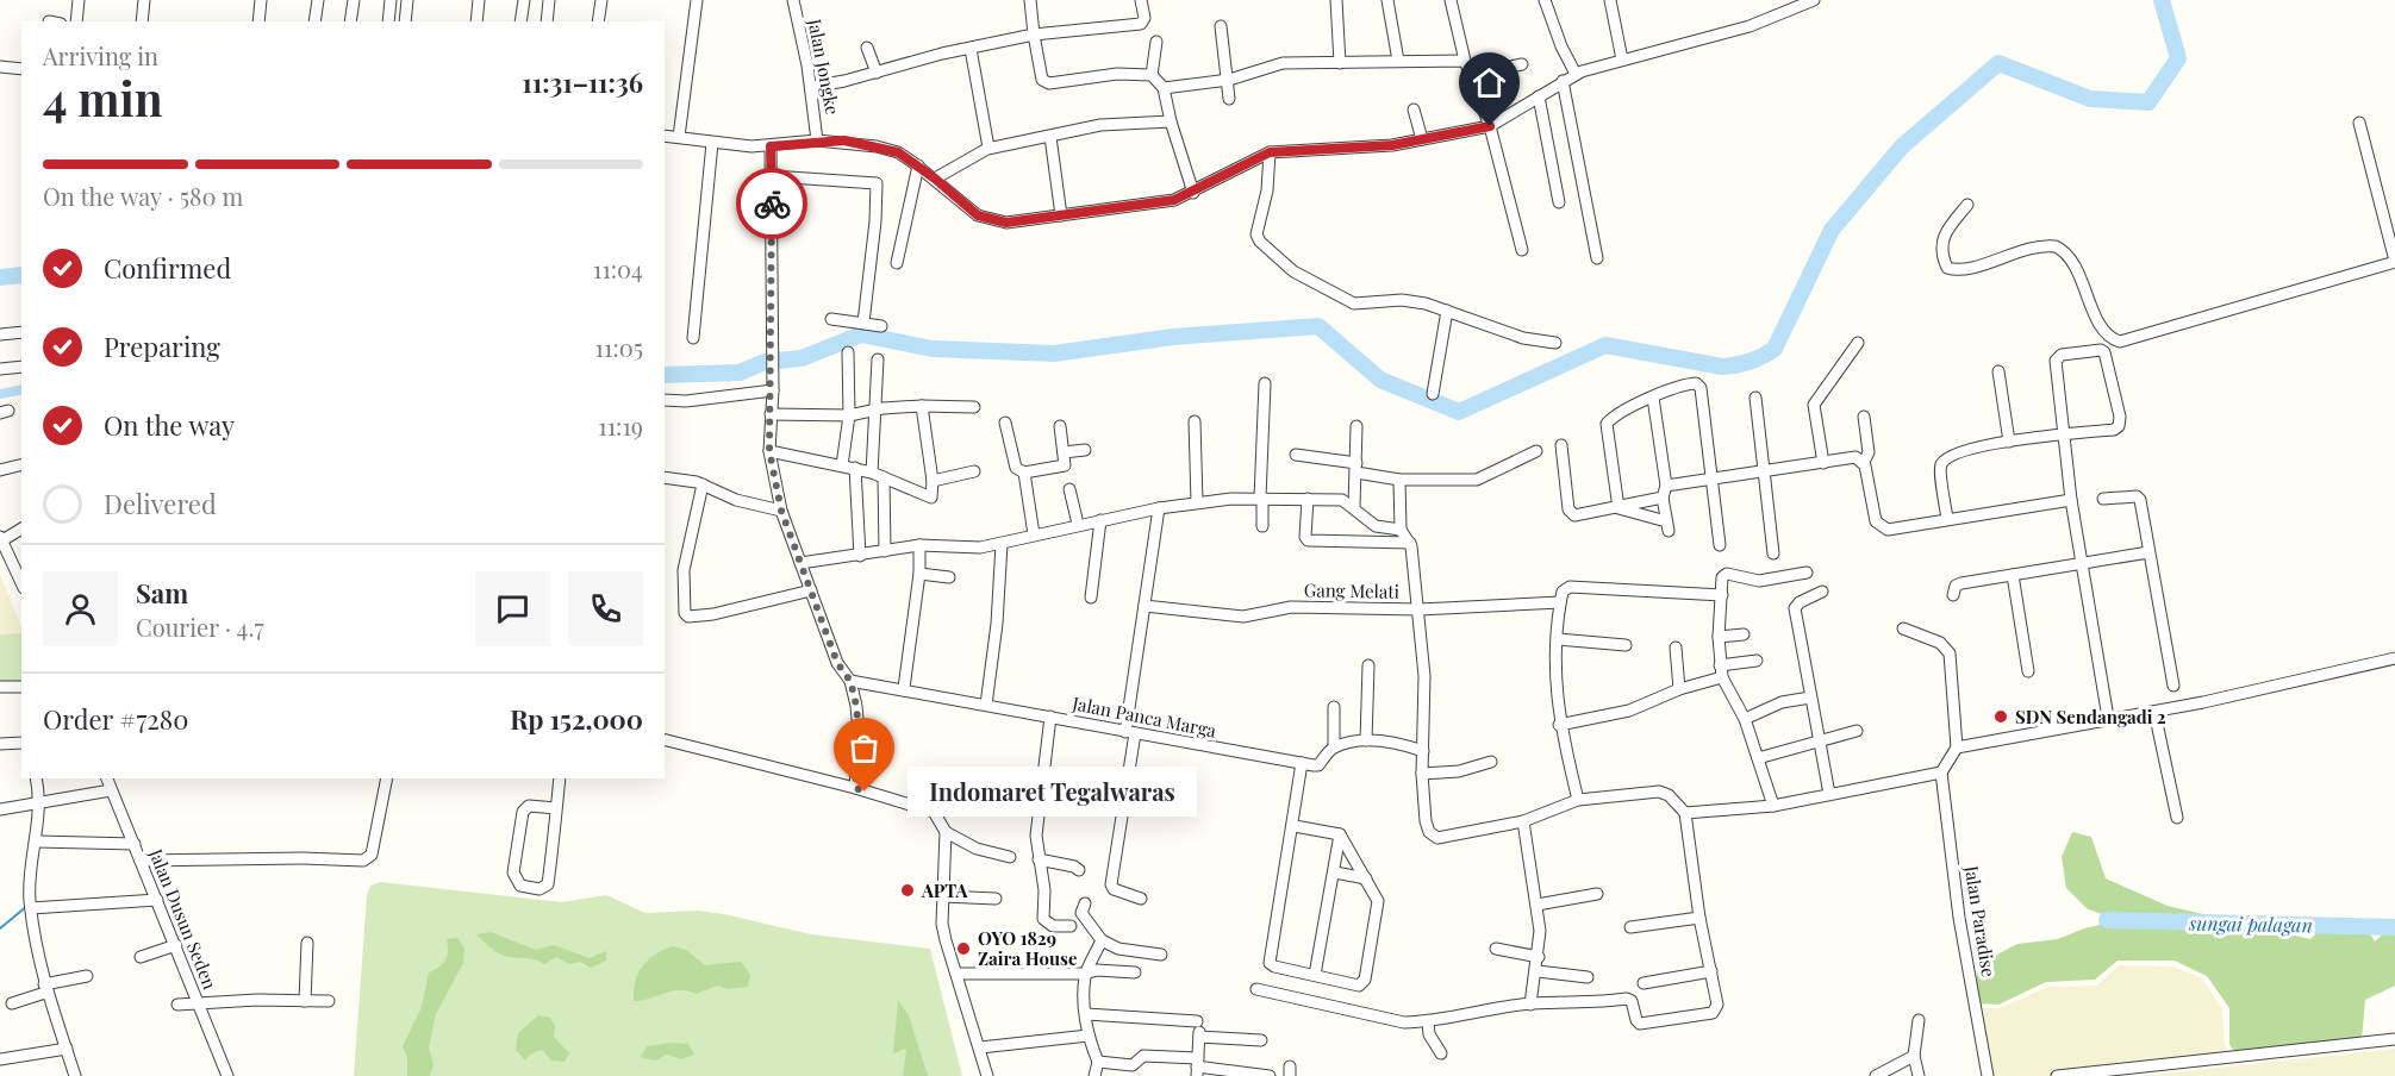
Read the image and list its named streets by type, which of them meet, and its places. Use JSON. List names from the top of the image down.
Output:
{
  "streets": {
    "street": [
      "Jalan Jongke",
      "Gang Melati",
      "Jalan Panca Marga",
      "Jalan Dusun Seden",
      "Jalan Paradise"
    ]
  },
  "water": ["sungai palagan"],
  "places": [
    "SDN Sendangadi 2",
    "Indomaret Tegalwaras",
    "APTA",
    "OYO 1829 Zaira House"
  ],
  "page": {
    "heading": ["4 min", "Arriving in", "11:31–11:36"],
    "panel": [
      "Sam",
      "Courier · 4.7",
      "Order #7280",
      "Rp 152,000"
    ],
    "bar": "On the way · 580 m",
    "list": [
      ["Confirmed", "11:04"],
      ["Preparing", "11:05"],
      ["On the way", "11:19"],
      "Delivered"
    ],
    "bubble": "Indomaret Tegalwaras"
  }
}
